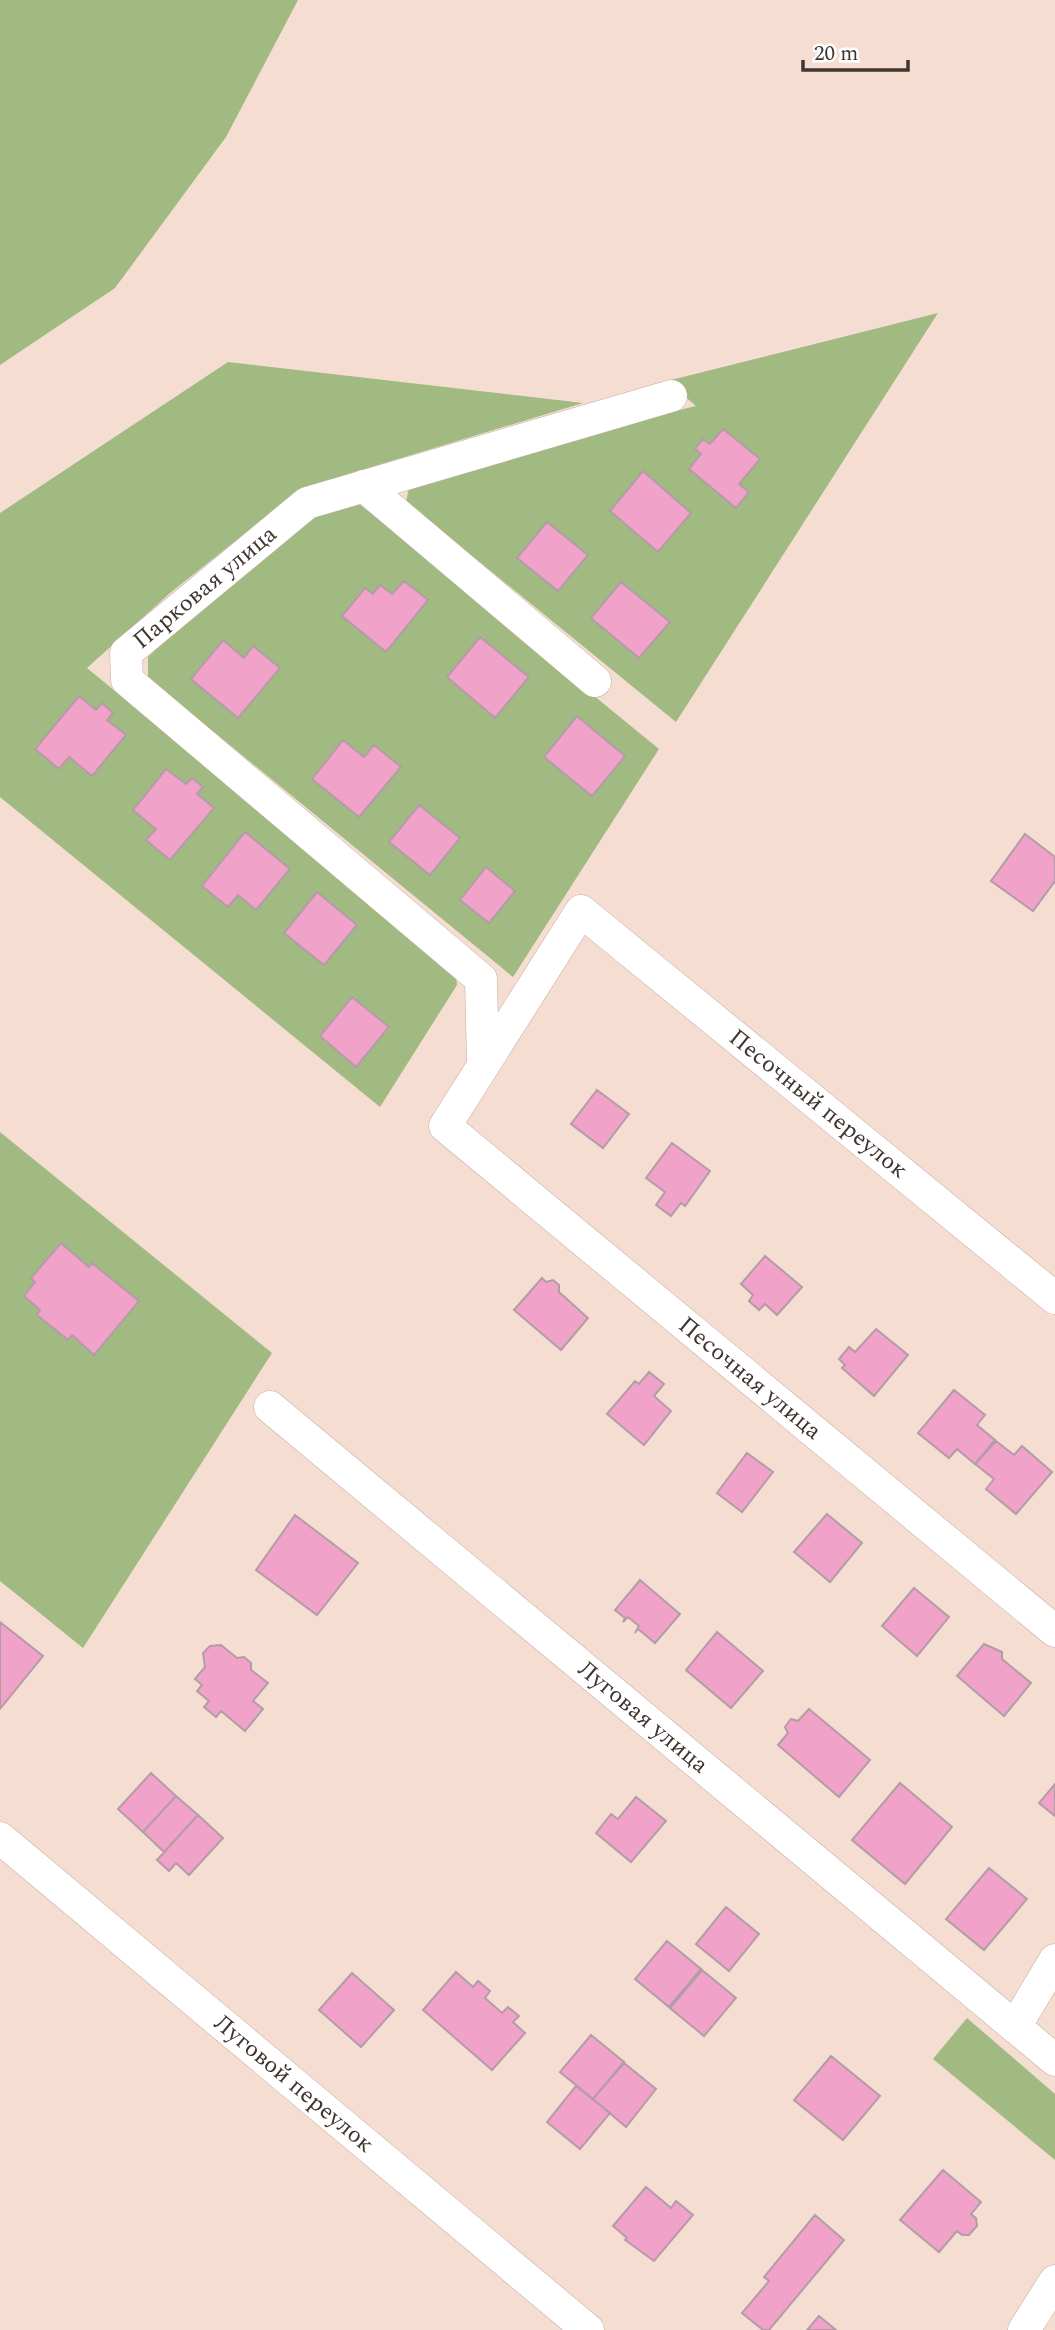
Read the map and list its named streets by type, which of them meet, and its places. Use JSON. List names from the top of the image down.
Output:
{
  "streets": {
    "street": [
      "Парковая улица",
      "Песочный переулок",
      "Песочная улица",
      "Луговая улица",
      "Луговой переулок"
    ]
  },
  "crossings": [
    ["Парковая улица", "Песочный переулок"],
    ["Парковая улица", "Песочная улица"],
    ["Песочный переулок", "Песочная улица"]
  ],
  "scale_bar": "20 m"
}
